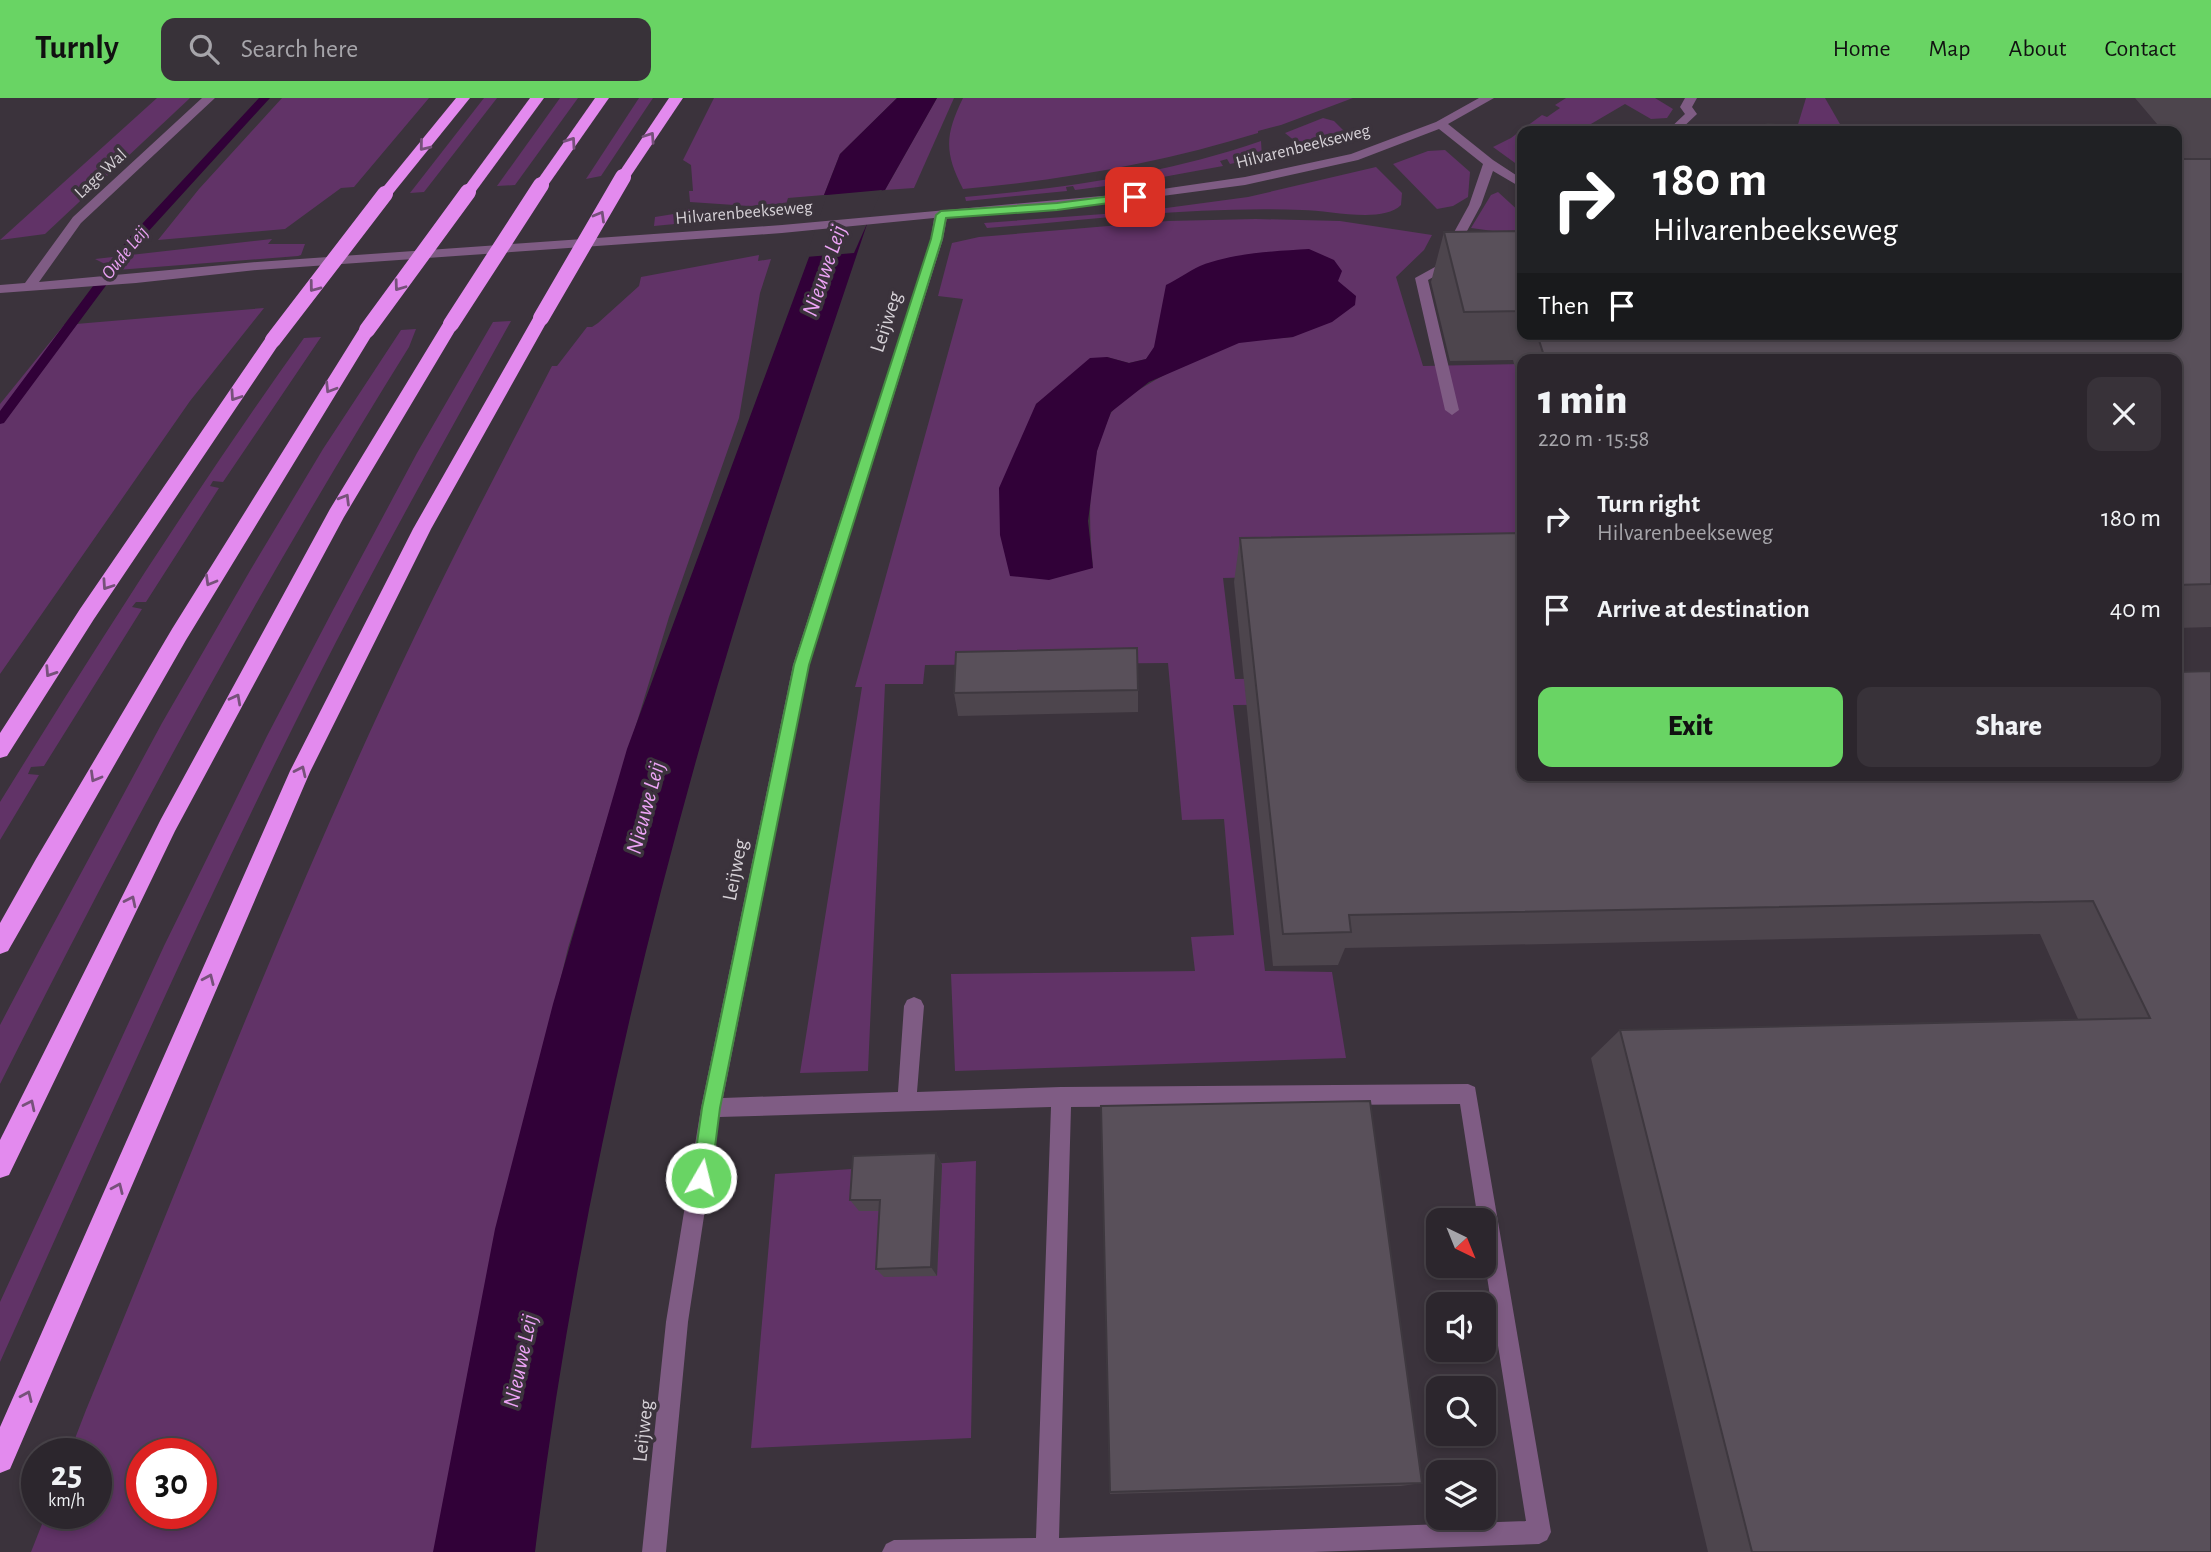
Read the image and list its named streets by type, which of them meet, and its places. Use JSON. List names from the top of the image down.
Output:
{
  "streets": {
    "street": ["Hilvarenbeekseweg", "Lage Wal", "Leijweg"]
  },
  "crossings": [
    ["Hilvarenbeekseweg", "Lage Wal"],
    ["Hilvarenbeekseweg", "Leijweg"]
  ],
  "water": ["Oude Leij", "Nieuwe Leij"],
  "north": "bottom right",
  "page": {
    "header": "Turnly",
    "search": "Search here",
    "nav": [
      "Home",
      "Map",
      "About",
      "Contact"
    ],
    "turn": ["180 m", "Hilvarenbeekseweg"],
    "then": "Then",
    "heading": ["1 min", "220 m · 15:58"],
    "list": [
      {
        "name": "Turn right",
        "note": "Hilvarenbeekseweg",
        "value": "180 m"
      },
      {
        "name": "Arrive at destination",
        "value": "40 m"
      }
    ],
    "buttons": ["Exit", "Share"],
    "speed": "25 km/h",
    "limit": "30"
  }
}
